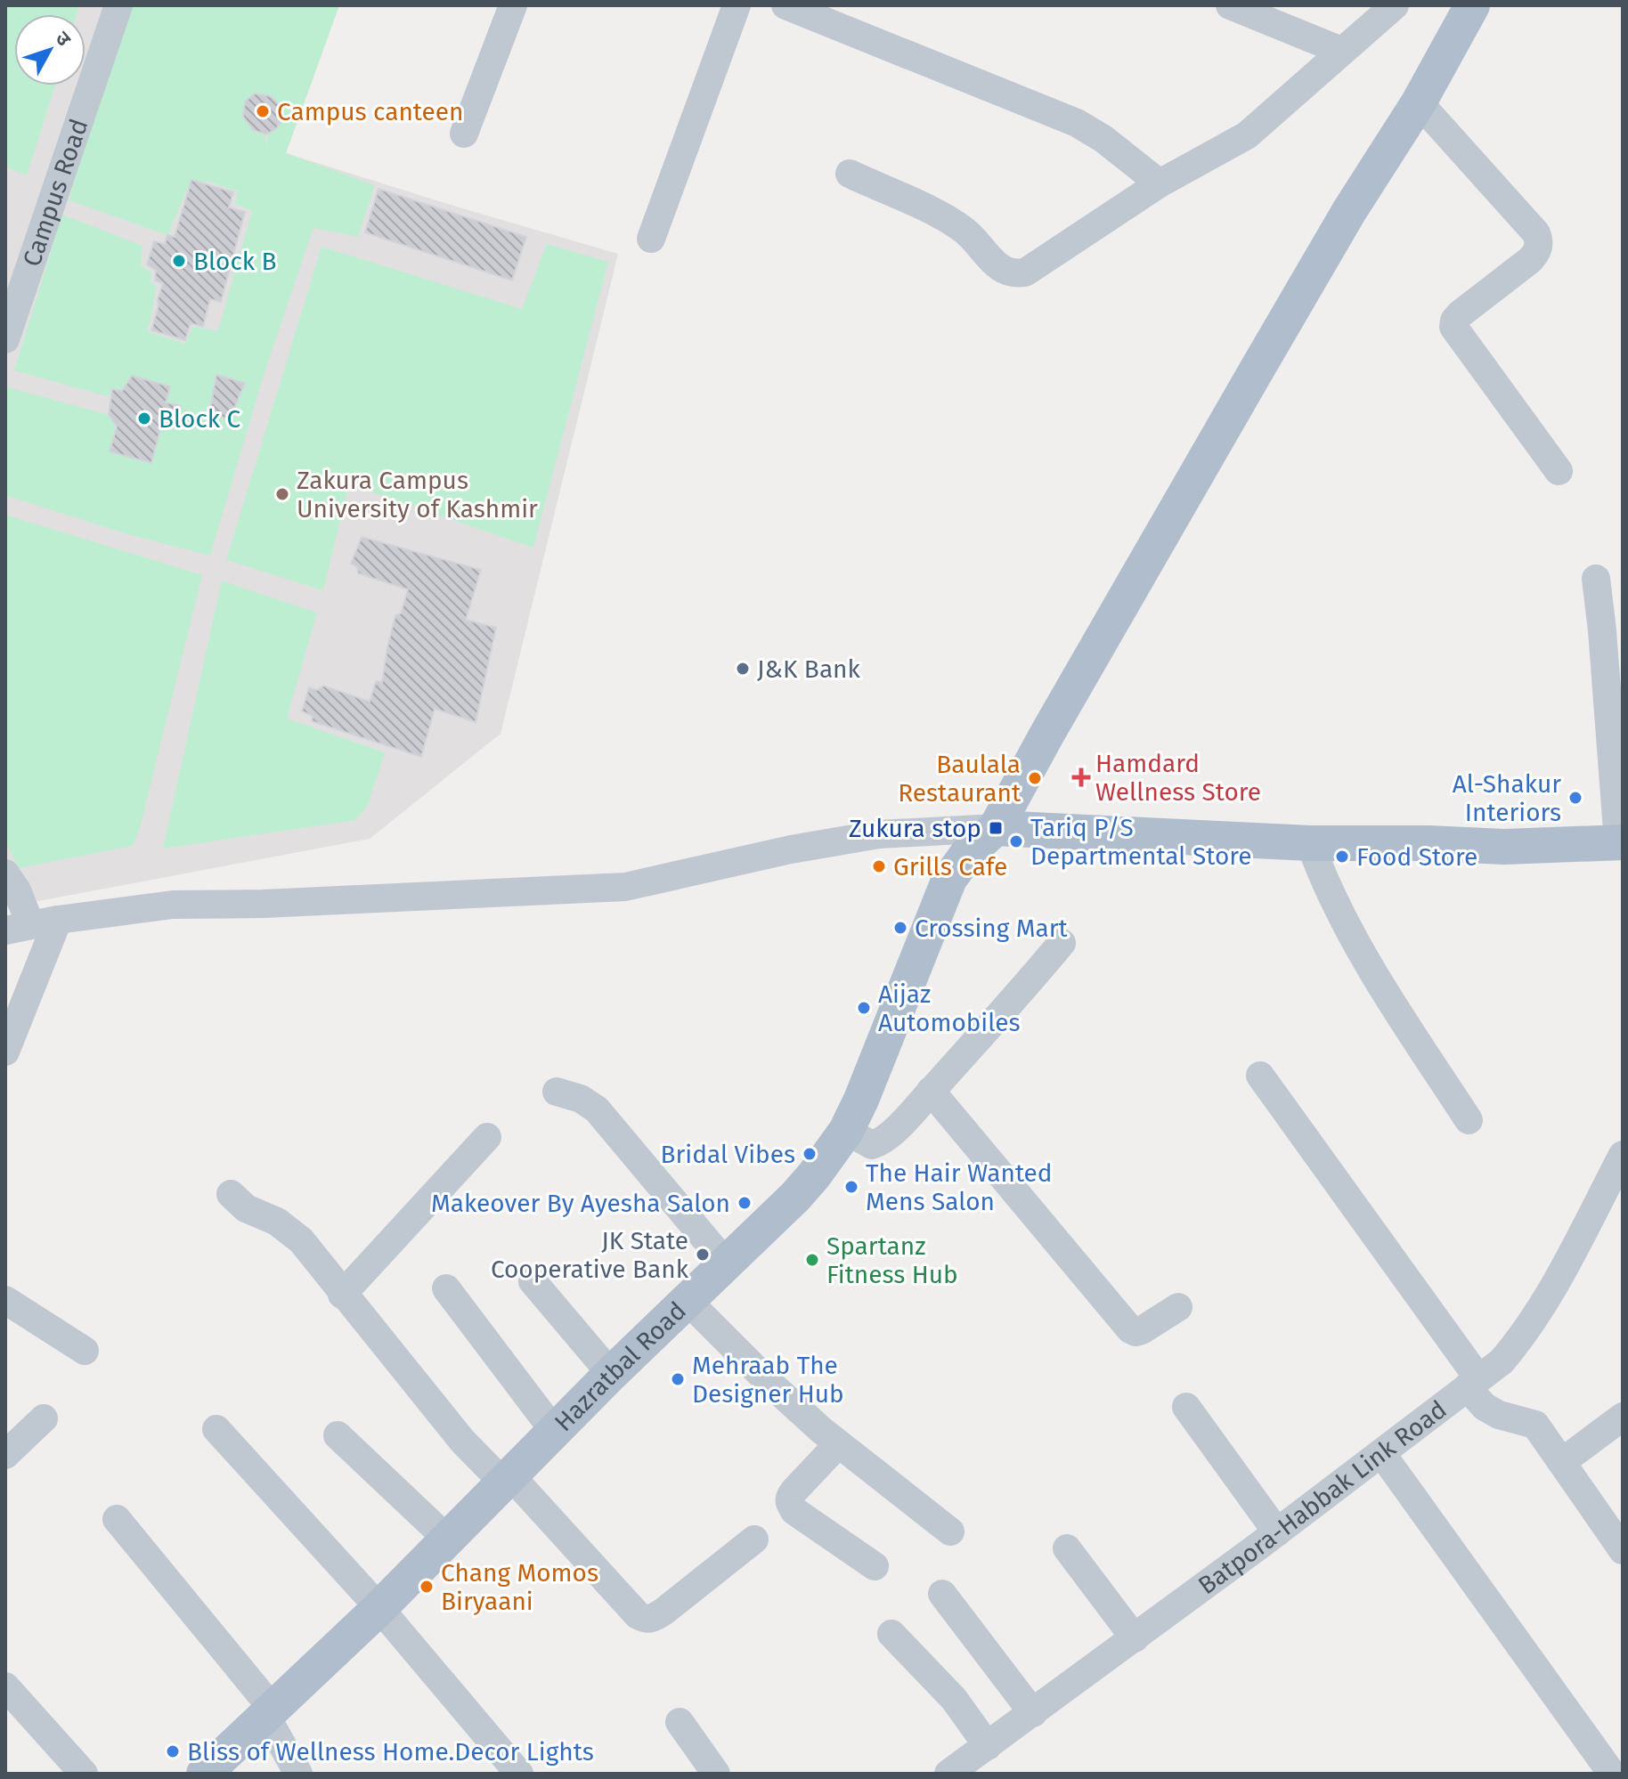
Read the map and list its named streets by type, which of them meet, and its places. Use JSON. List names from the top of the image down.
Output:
{
  "streets": {
    "main road": ["Hazratbal Road"],
    "street": ["Campus Road", "Batpora-Habbak Link Road"]
  },
  "places": {
    "other": [
      "Campus canteen",
      "Block B",
      "Block C",
      "Zakura Campus University of Kashmir",
      "J&K Bank",
      "Baulala Restaurant",
      "Al-Shakur Interiors",
      "Tariq P/S Departmental Store",
      "Food Store",
      "Grills Cafe",
      "Crossing Mart",
      "Aijaz Automobiles",
      "Bridal Vibes",
      "The Hair Wanted Mens Salon",
      "Makeover By Ayesha Salon",
      "JK State Cooperative Bank",
      "Spartanz Fitness Hub",
      "Mehraab The Designer Hub",
      "Chang Momos Biryaani",
      "Bliss of Wellness Home.Decor Lights"
    ],
    "health": ["Hamdard Wellness Store"],
    "transit": ["Zukura stop"]
  },
  "north": "top right"
}
